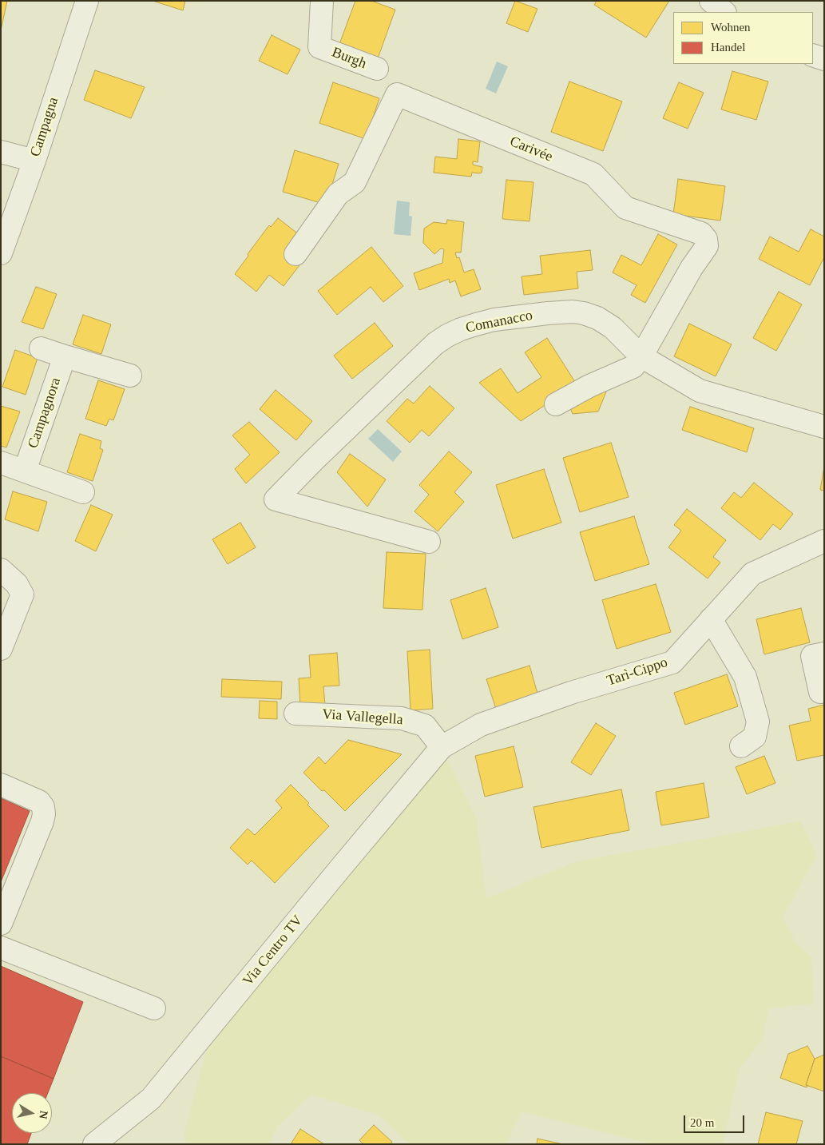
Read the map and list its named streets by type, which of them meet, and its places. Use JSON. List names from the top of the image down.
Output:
{
  "streets": {
    "street": [
      "Burgh",
      "Campagna",
      "Carivée",
      "Comanacco",
      "Campagnora",
      "Tarì-Cippo",
      "Via Vallegella",
      "Via Centro TV"
    ]
  },
  "crossings": [
    ["Carivée", "Comanacco"],
    ["Tarì-Cippo", "Via Vallegella"],
    ["Tarì-Cippo", "Via Centro TV"],
    ["Via Vallegella", "Via Centro TV"]
  ],
  "legend": ["Wohnen", "Handel"],
  "scale_bar": "20 m",
  "north": "right"
}
